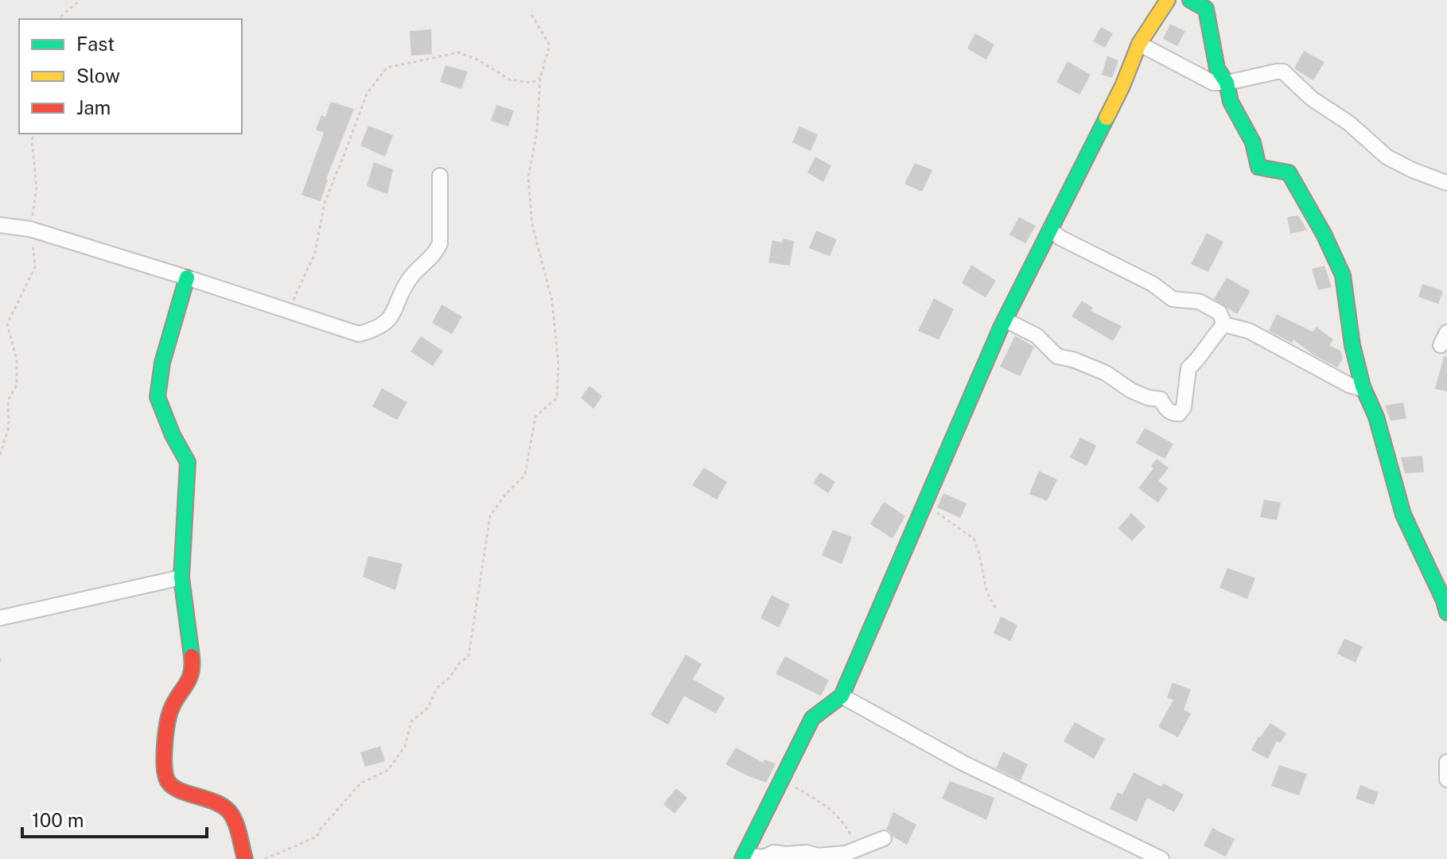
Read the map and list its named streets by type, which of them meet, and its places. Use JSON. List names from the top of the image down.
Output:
{
  "legend": ["Fast", "Slow", "Jam"],
  "scale_bar": "100 m"
}
